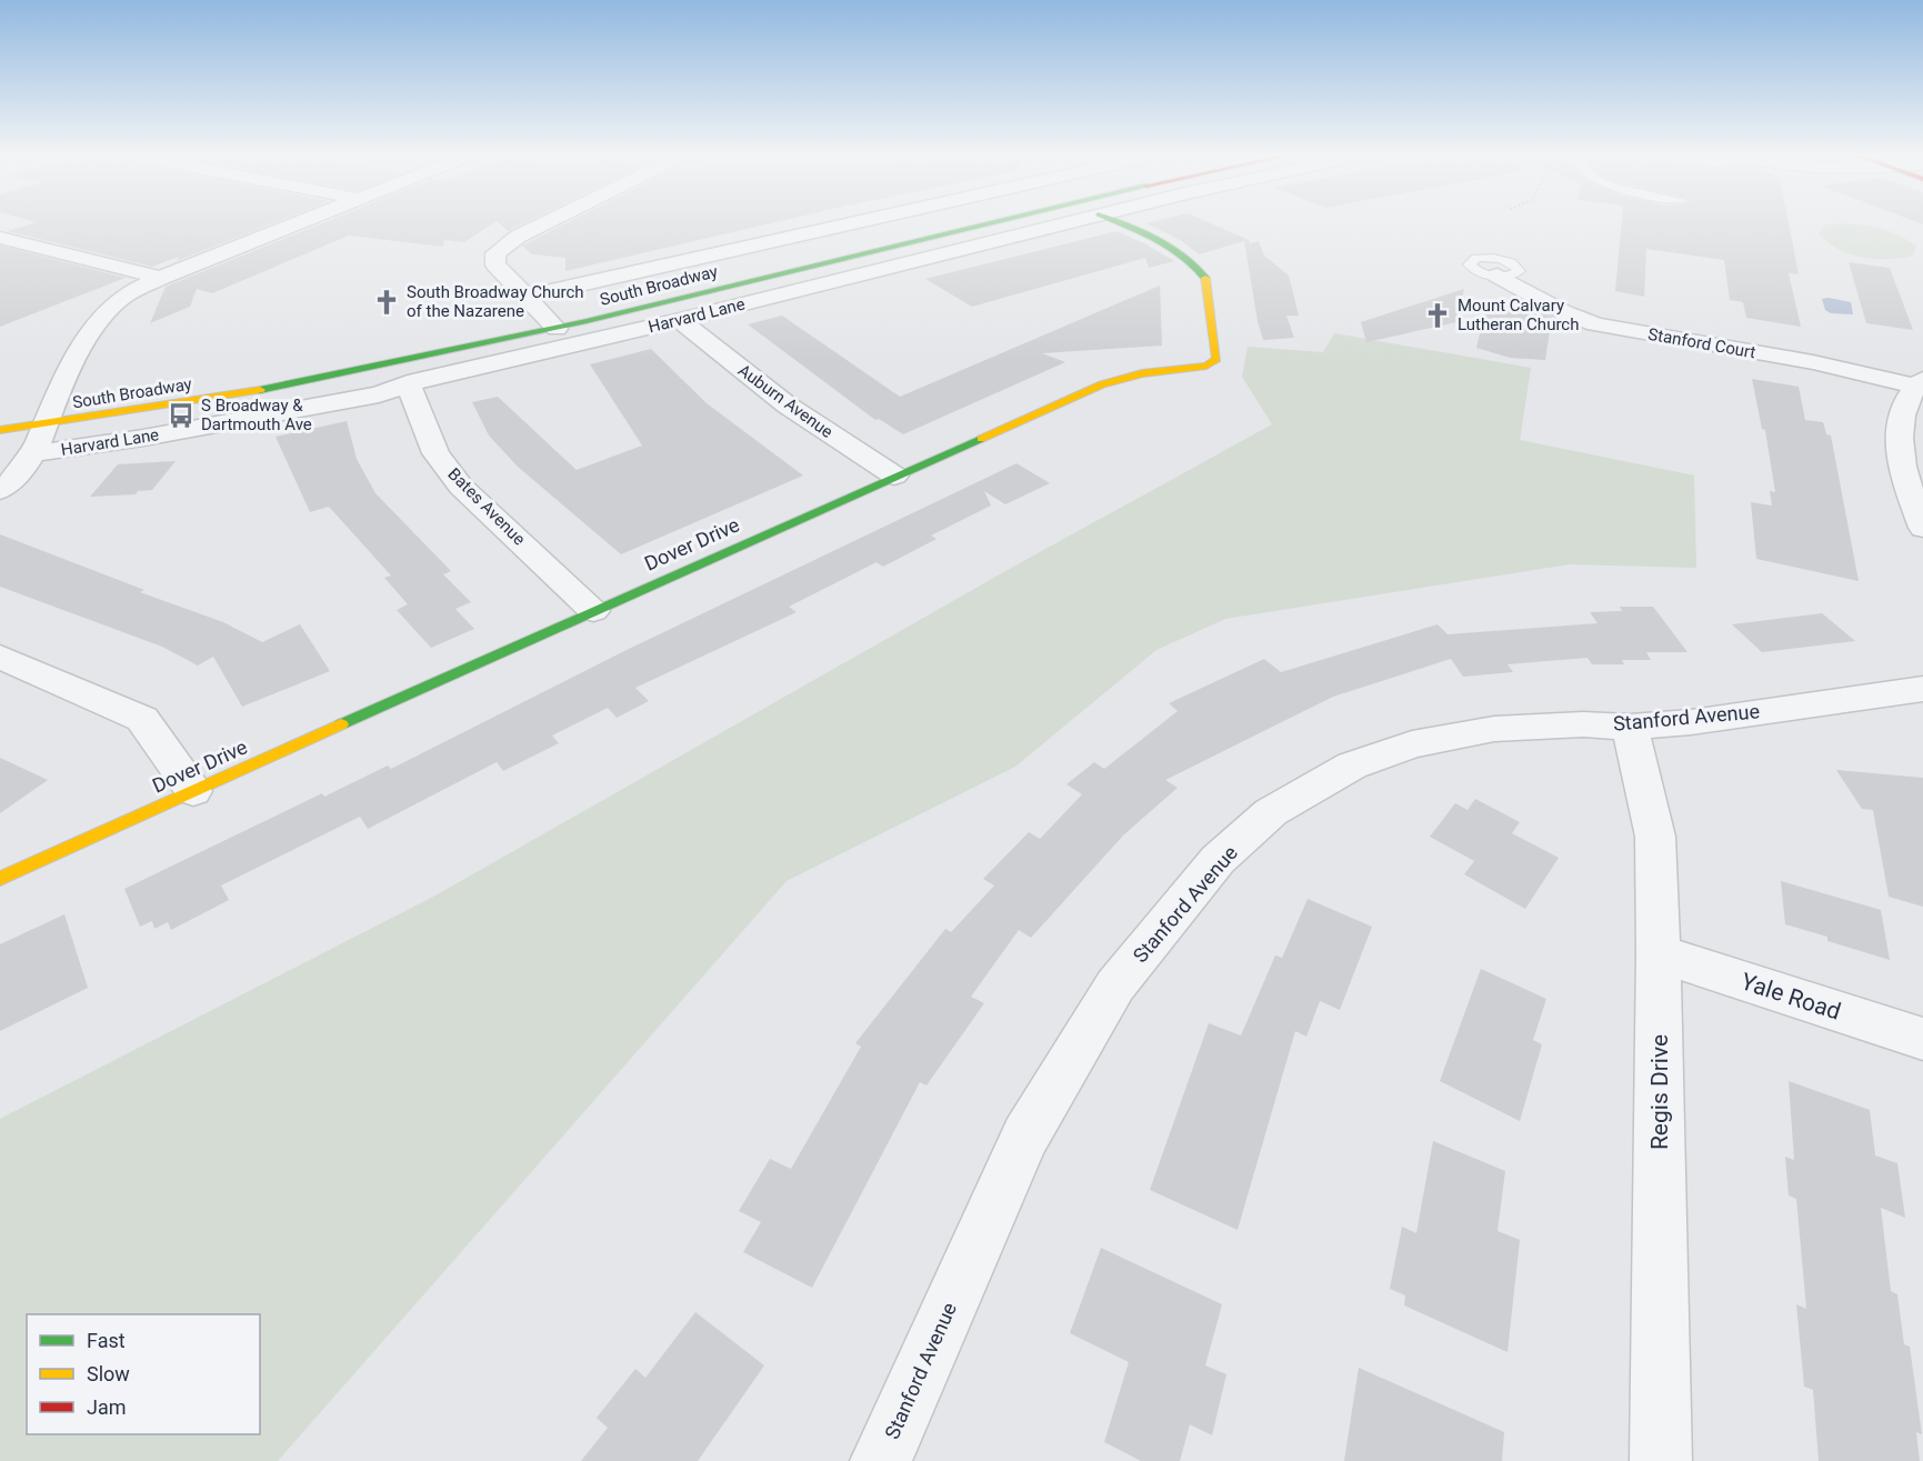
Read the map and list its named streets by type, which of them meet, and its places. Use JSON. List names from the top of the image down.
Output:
{
  "streets": {
    "main road": ["South Broadway", "Dover Drive"],
    "street": [
      "Harvard Lane",
      "Stanford Court",
      "Auburn Avenue",
      "Bates Avenue",
      "Stanford Avenue",
      "Yale Road",
      "Regis Drive"
    ]
  },
  "crossings": [
    ["Harvard Lane", "Auburn Avenue"],
    ["Harvard Lane", "Bates Avenue"],
    ["Auburn Avenue", "Dover Drive"],
    ["Bates Avenue", "Dover Drive"],
    ["Stanford Avenue", "Regis Drive"],
    ["Yale Road", "Regis Drive"]
  ],
  "places": {
    "church": ["South Broadway Church of the Nazarene", "Mount Calvary Lutheran Church"],
    "bus stop": ["S Broadway & Dartmouth Ave"]
  },
  "legend": ["Fast", "Slow", "Jam"]
}
